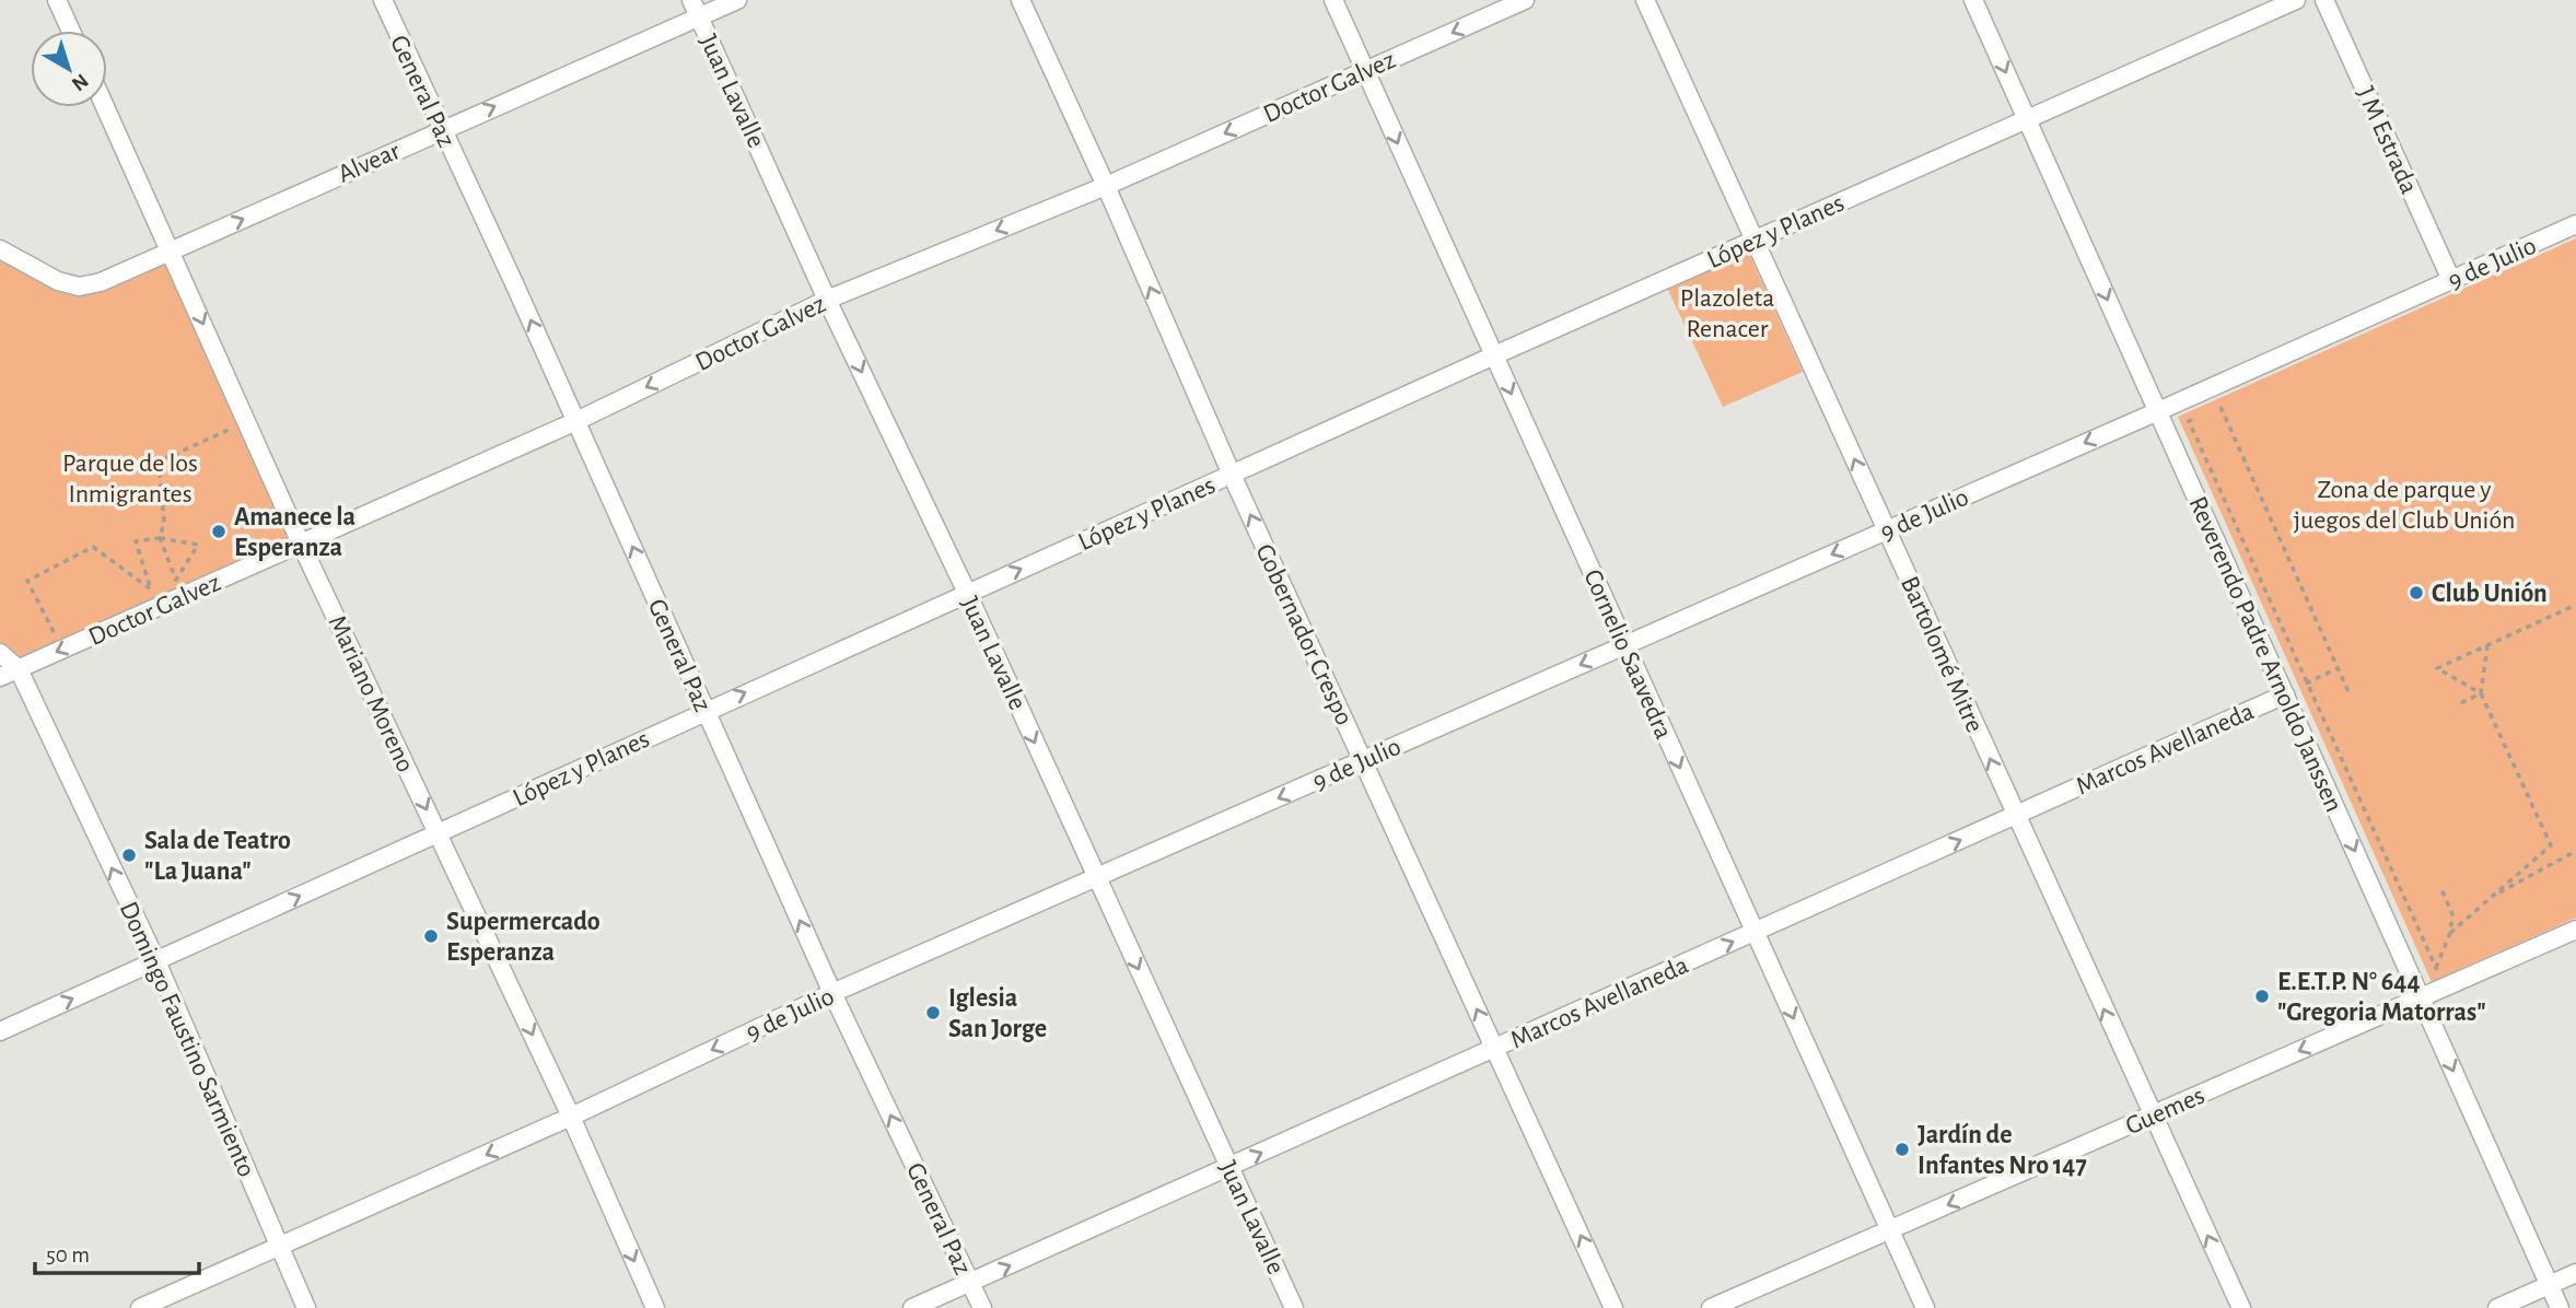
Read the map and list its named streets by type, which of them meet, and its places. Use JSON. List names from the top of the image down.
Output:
{
  "streets": {
    "street": [
      "Doctor Galvez",
      "General Paz",
      "Juan Lavalle",
      "J M Estrada",
      "Alvear",
      "López y Planes",
      "9 de Julio",
      "Gobernador Crespo",
      "Cornelio Saavedra",
      "Bartolomé Mitre",
      "Reverendo Padre Arnoldo Janssen",
      "Mariano Moreno",
      "Marcos Avellaneda",
      "Domingo Faustino Sarmiento",
      "Guemes"
    ]
  },
  "crossings": [
    ["Doctor Galvez", "General Paz"],
    ["Doctor Galvez", "Juan Lavalle"],
    ["Doctor Galvez", "Gobernador Crespo"],
    ["Doctor Galvez", "Cornelio Saavedra"],
    ["Doctor Galvez", "Mariano Moreno"],
    ["Doctor Galvez", "Domingo Faustino Sarmiento"],
    ["General Paz", "Alvear"],
    ["General Paz", "López y Planes"],
    ["General Paz", "9 de Julio"],
    ["General Paz", "Marcos Avellaneda"],
    ["Juan Lavalle", "Alvear"],
    ["Juan Lavalle", "López y Planes"],
    ["Juan Lavalle", "9 de Julio"],
    ["Juan Lavalle", "Marcos Avellaneda"],
    ["J M Estrada", "9 de Julio"],
    ["Alvear", "Mariano Moreno"],
    ["López y Planes", "Gobernador Crespo"],
    ["López y Planes", "Cornelio Saavedra"],
    ["López y Planes", "Bartolomé Mitre"],
    ["López y Planes", "Reverendo Padre Arnoldo Janssen"],
    ["López y Planes", "Mariano Moreno"],
    ["López y Planes", "Domingo Faustino Sarmiento"],
    ["9 de Julio", "Gobernador Crespo"],
    ["9 de Julio", "Cornelio Saavedra"],
    ["9 de Julio", "Bartolomé Mitre"],
    ["9 de Julio", "Reverendo Padre Arnoldo Janssen"],
    ["9 de Julio", "Mariano Moreno"],
    ["9 de Julio", "Domingo Faustino Sarmiento"],
    ["Gobernador Crespo", "Marcos Avellaneda"],
    ["Cornelio Saavedra", "Marcos Avellaneda"],
    ["Cornelio Saavedra", "Guemes"],
    ["Bartolomé Mitre", "Marcos Avellaneda"],
    ["Bartolomé Mitre", "Guemes"],
    ["Reverendo Padre Arnoldo Janssen", "Marcos Avellaneda"],
    ["Reverendo Padre Arnoldo Janssen", "Guemes"]
  ],
  "one_way": [
    "Doctor Galvez",
    "General Paz",
    "Juan Lavalle",
    "Alvear",
    "López y Planes",
    "9 de Julio",
    "Gobernador Crespo",
    "Cornelio Saavedra",
    "Bartolomé Mitre",
    "Reverendo Padre Arnoldo Janssen",
    "Mariano Moreno",
    "Marcos Avellaneda",
    "Domingo Faustino Sarmiento",
    "Guemes"
  ],
  "parks": ["Plazoleta Renacer", "Parque de los Inmigrantes", "Zona de parque y juegos del Club Unión"],
  "places": [
    "Amanece la Esperanza",
    "Club Unión",
    "Sala de Teatro \"La Juana\"",
    "Supermercado Esperanza",
    "E.E.T.P. N° 644 \"Gregoria Matorras\"",
    "Iglesia San Jorge",
    "Jardín de Infantes Nro 147"
  ],
  "scale_bar": "50 m",
  "north": "bottom right"
}
